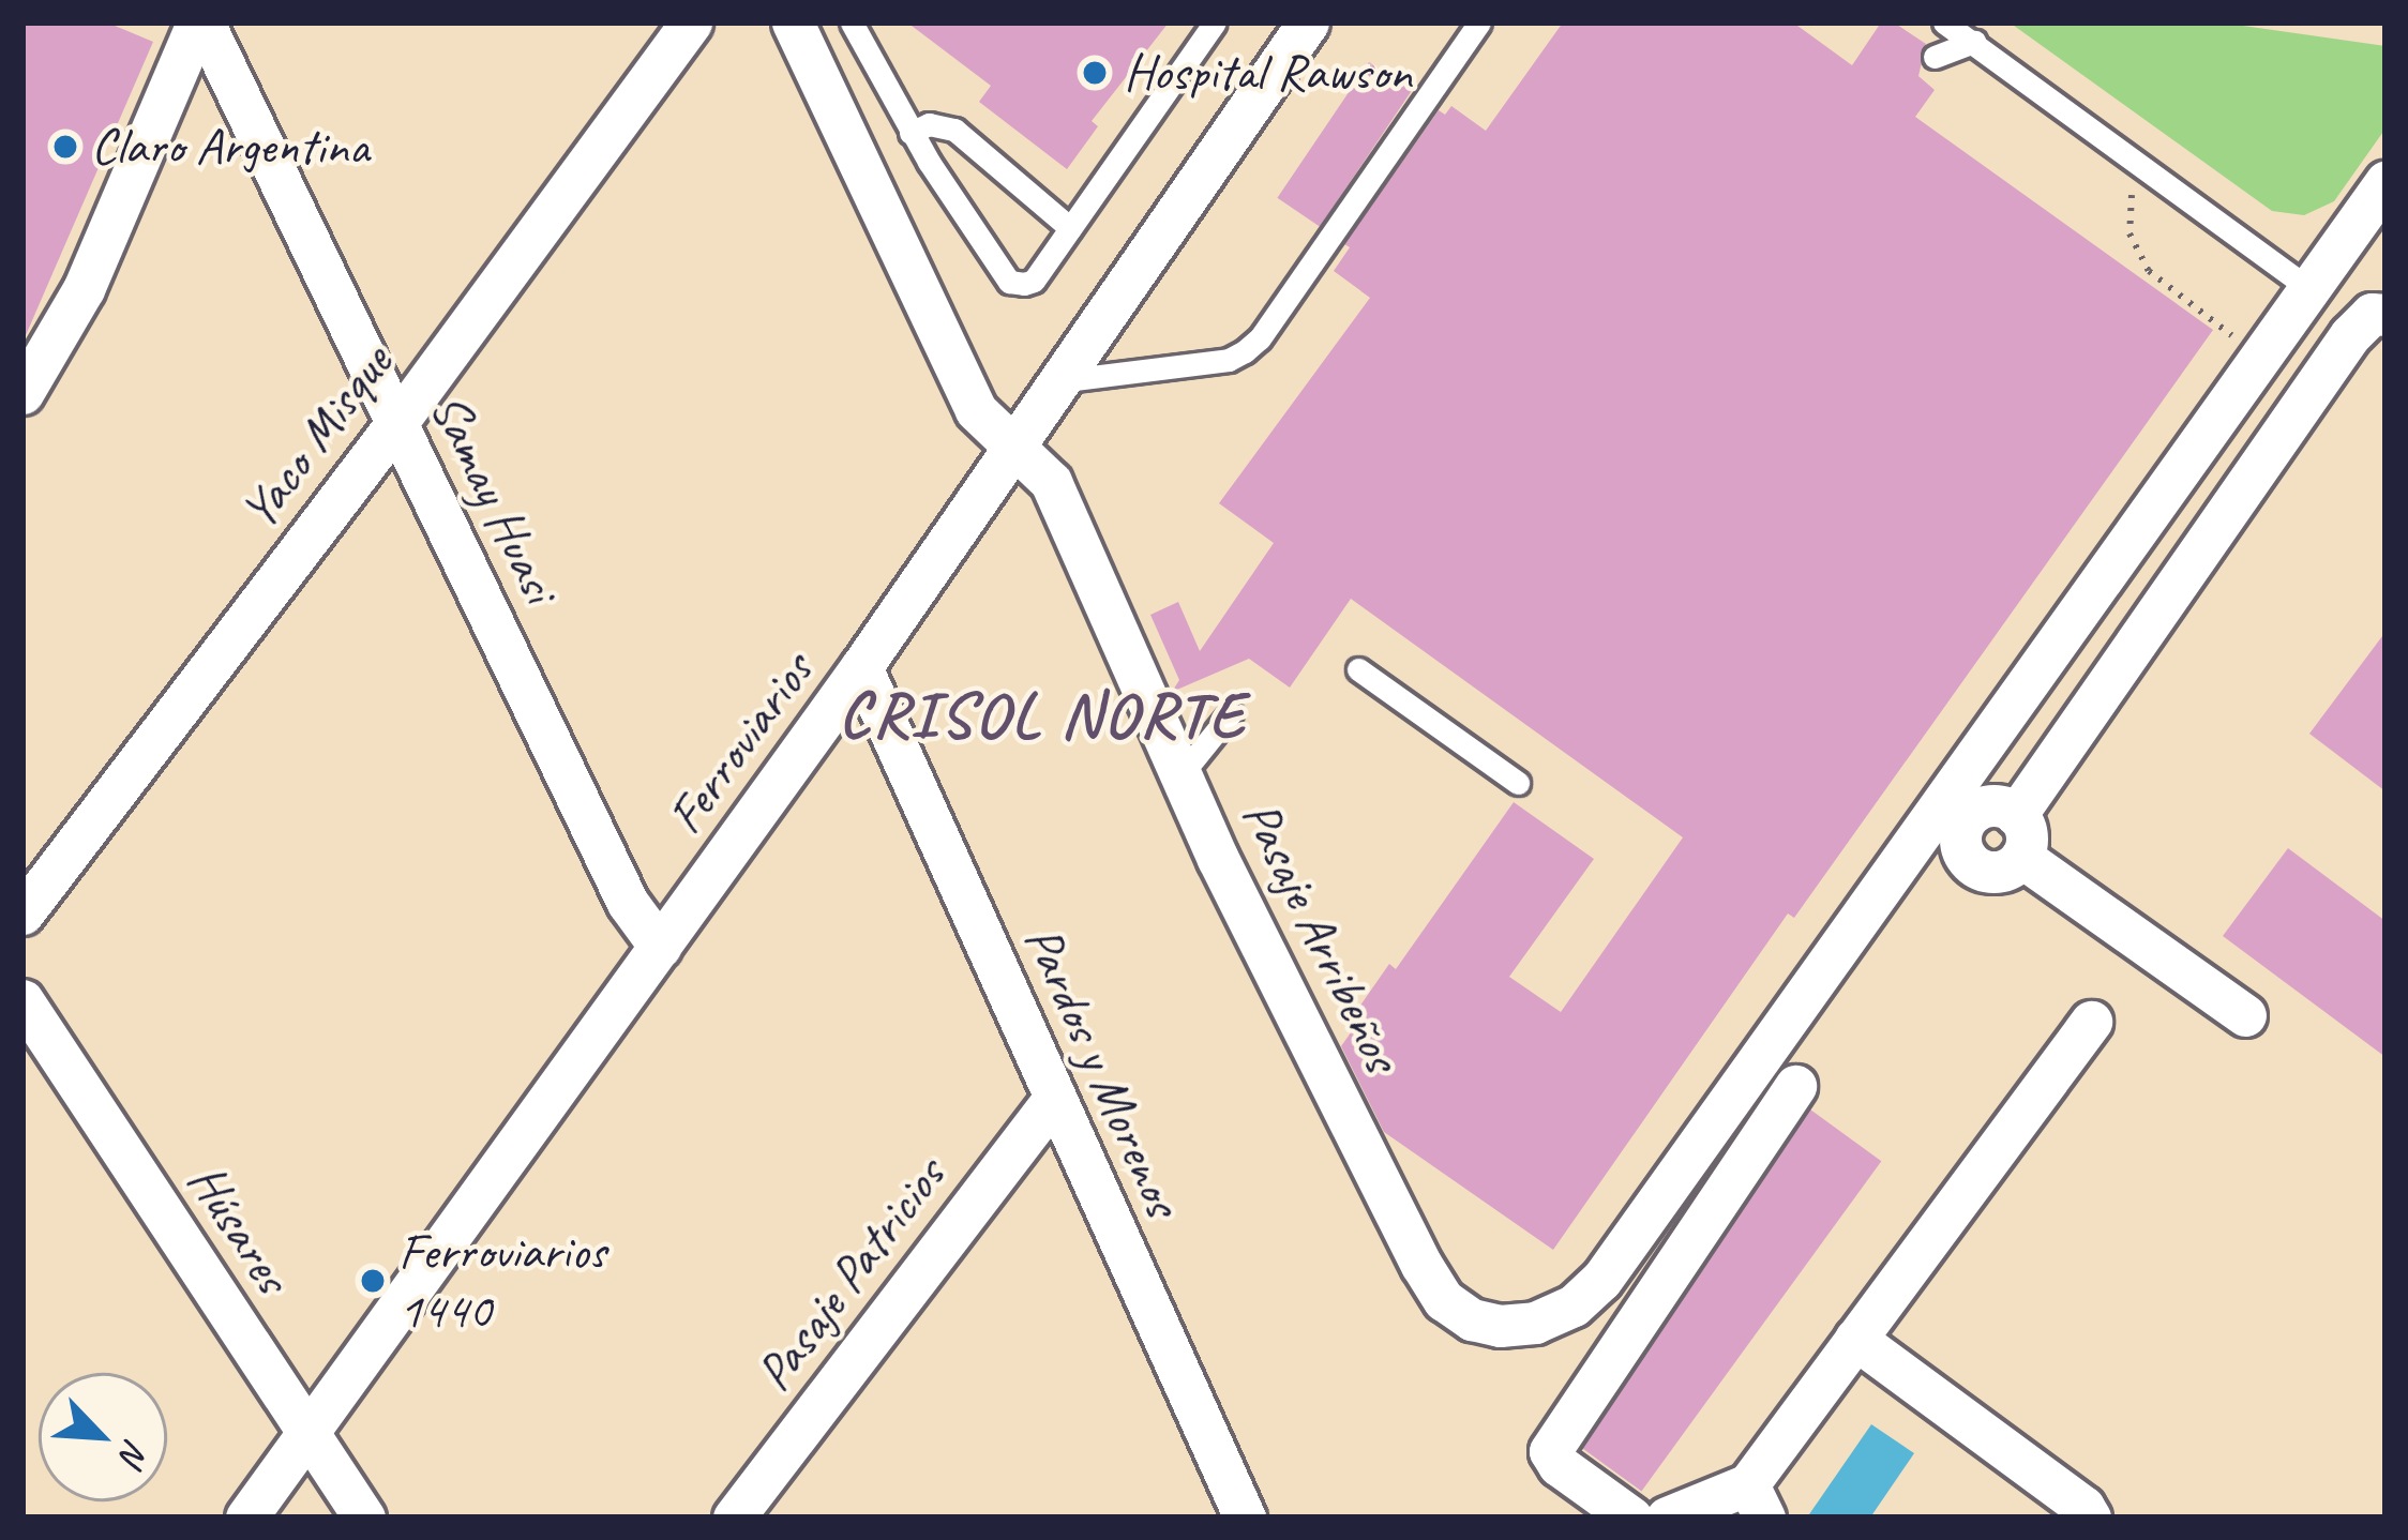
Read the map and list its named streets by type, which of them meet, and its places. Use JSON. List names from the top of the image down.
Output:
{
  "streets": {
    "street": [
      "Yaco Misque",
      "Samay Huasi",
      "Ferroviarios",
      "Pasaje Arribeños",
      "Pardos y Morenos",
      "Húsares",
      "Pasaje Patricios"
    ]
  },
  "crossings": [
    ["Yaco Misque", "Samay Huasi"],
    ["Samay Huasi", "Ferroviarios"],
    ["Ferroviarios", "Pasaje Arribeños"],
    ["Ferroviarios", "Pardos y Morenos"],
    ["Ferroviarios", "Húsares"],
    ["Pardos y Morenos", "Pasaje Patricios"]
  ],
  "districts": ["CRISOL NORTE"],
  "places": ["Hospital Rawson", "Claro Argentina", "Ferroviarios 1440"],
  "north": "bottom right"
}
